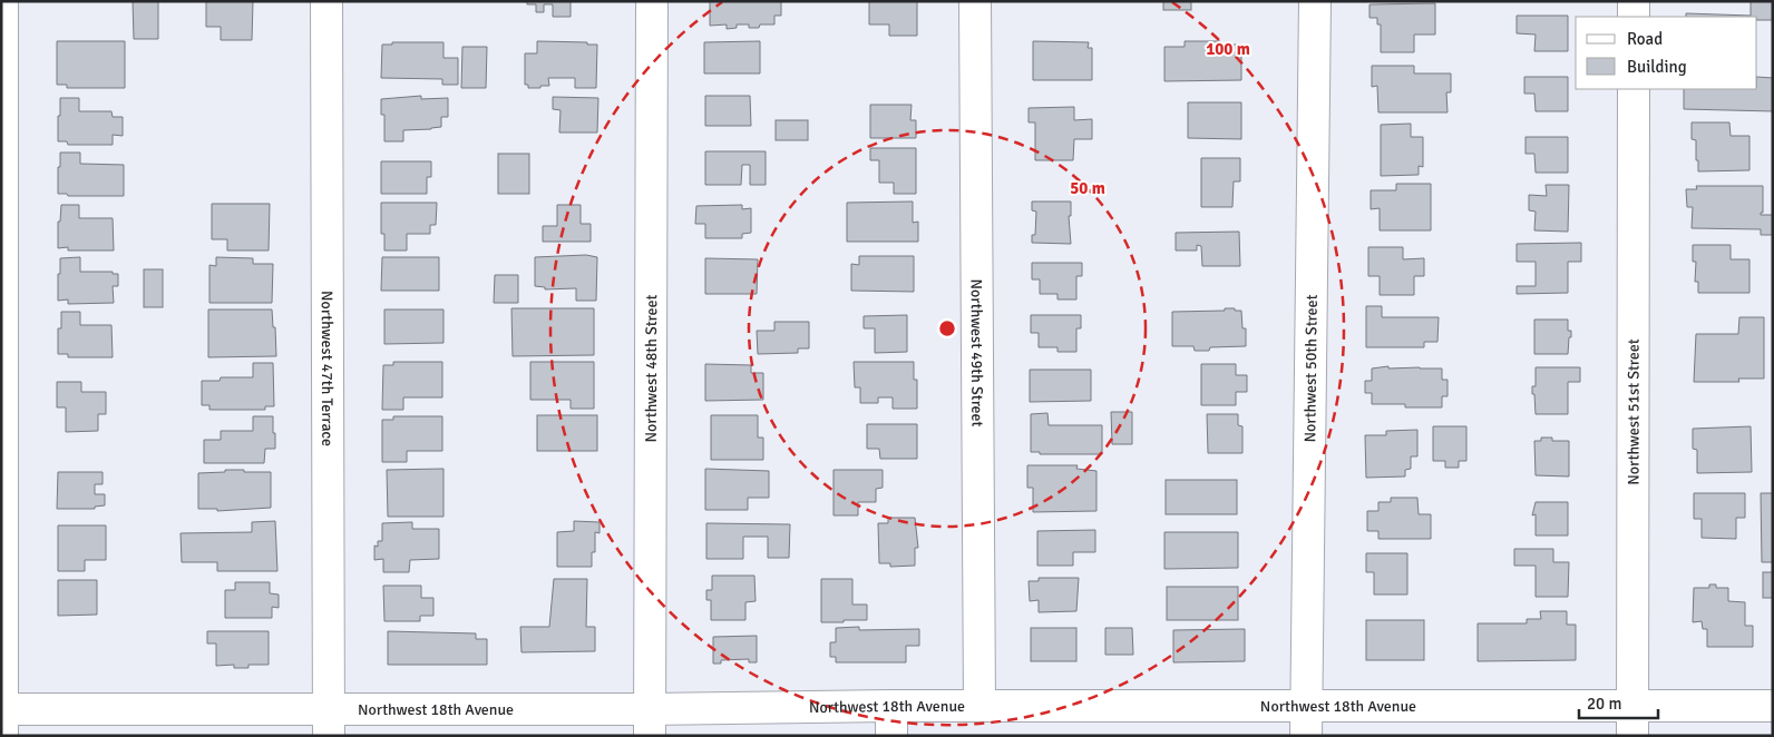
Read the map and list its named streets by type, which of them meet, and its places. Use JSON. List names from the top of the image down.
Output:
{
  "streets": {
    "street": [
      "Northwest 49th Street",
      "Northwest 47th Terrace",
      "Northwest 48th Street",
      "Northwest 50th Street",
      "Northwest 51st Street",
      "Northwest 18th Avenue"
    ]
  },
  "crossings": [
    ["Northwest 49th Street", "Northwest 18th Avenue"],
    ["Northwest 47th Terrace", "Northwest 18th Avenue"],
    ["Northwest 48th Street", "Northwest 18th Avenue"],
    ["Northwest 50th Street", "Northwest 18th Avenue"],
    ["Northwest 51st Street", "Northwest 18th Avenue"]
  ],
  "legend": ["Road", "Building"],
  "scale_bar": "20 m",
  "rings": ["100 m", "50 m"]
}
